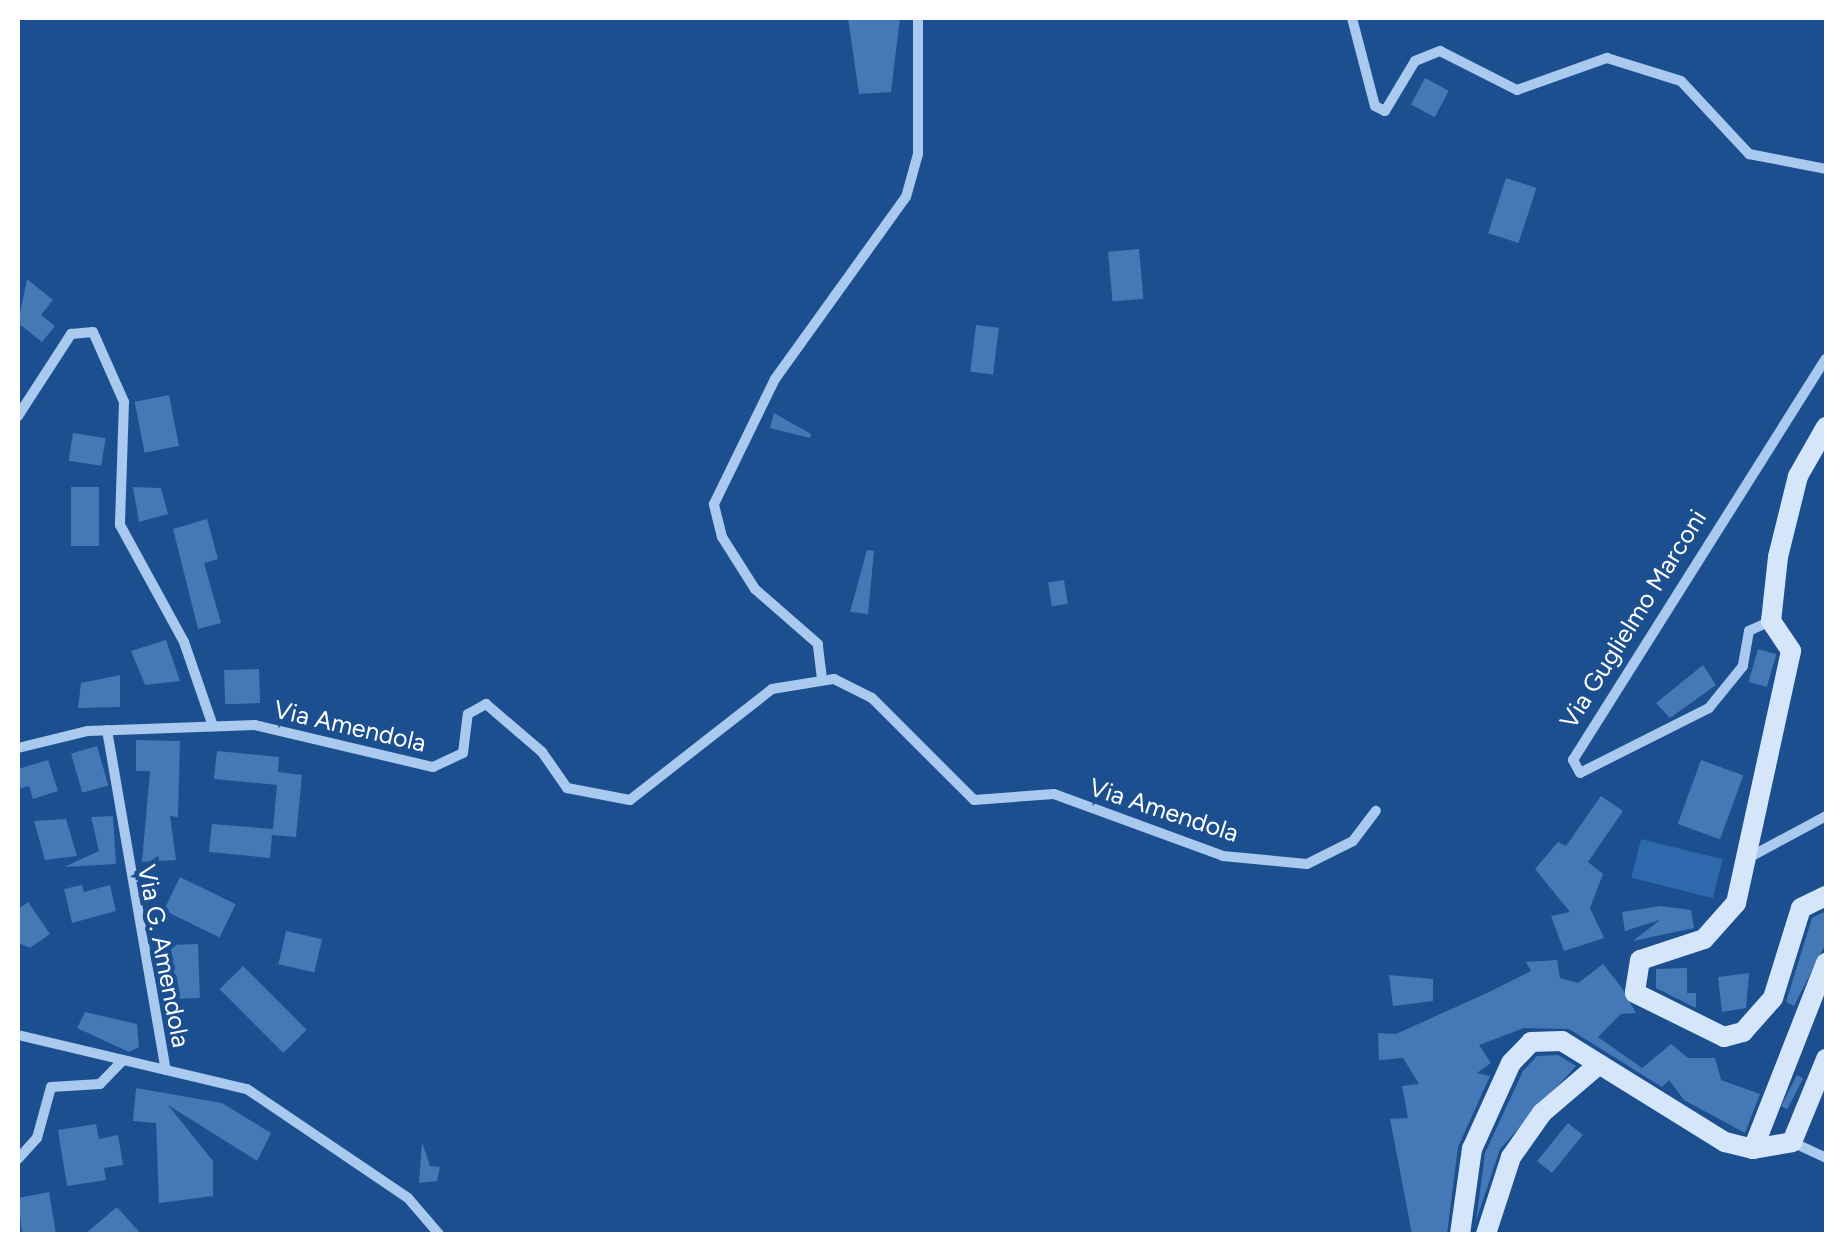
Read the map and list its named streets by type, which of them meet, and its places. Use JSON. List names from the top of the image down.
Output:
{
  "streets": {
    "street": ["Via Guglielmo Marconi", "Via Amendola", "Via G. Amendola"]
  },
  "crossings": [
    ["Via Amendola", "Via G. Amendola"]
  ]
}
